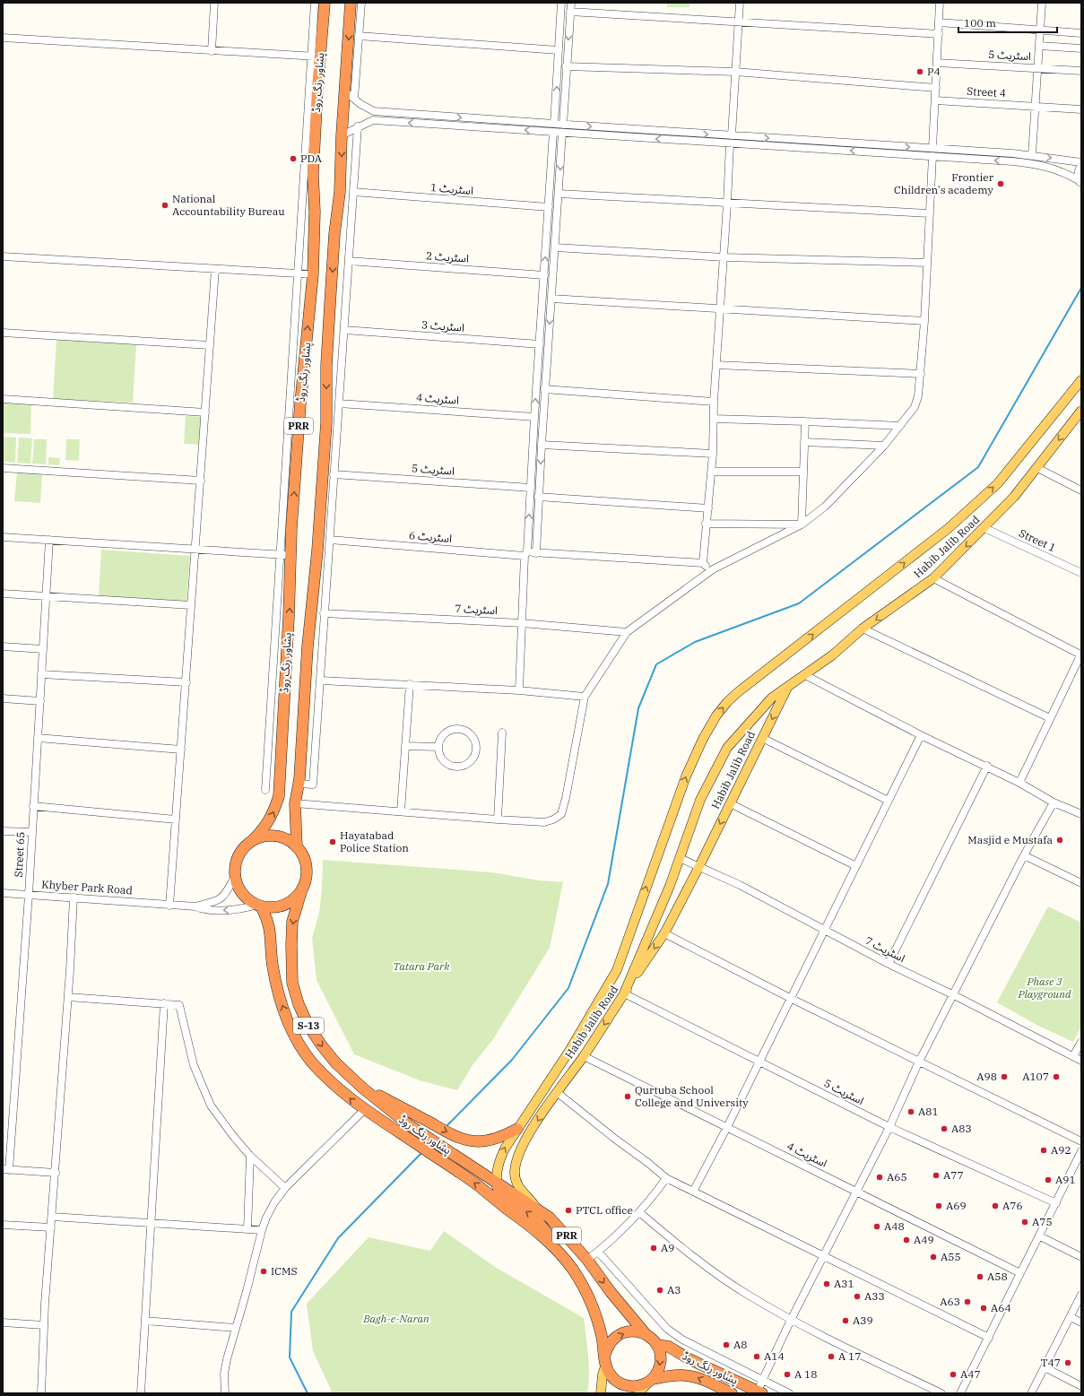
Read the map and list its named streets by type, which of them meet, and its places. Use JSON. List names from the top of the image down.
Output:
{
  "streets": {
    "highway": ["پشاور رنگ روڈ", "PRR", "S-13"],
    "main road": ["Habib Jalib Road"],
    "street": [
      "اسٹریٹ 5",
      "Street 4",
      "اسٹریٹ 1",
      "اسٹریٹ 2",
      "اسٹریٹ 3",
      "اسٹریٹ 4",
      "اسٹریٹ 6",
      "Street 1",
      "اسٹریٹ 7",
      "Street 65",
      "Khyber Park Road"
    ]
  },
  "crossings": [
    ["اسٹریٹ 5", "Habib Jalib Road"],
    ["پشاور رنگ روڈ", "Habib Jalib Road"],
    ["اسٹریٹ 4", "Habib Jalib Road"],
    ["Street 1", "Habib Jalib Road"],
    ["Habib Jalib Road", "اسٹریٹ 7"],
    ["Street 65", "Khyber Park Road"]
  ],
  "parks": ["Tatara Park", "Phase 3 Playground", "Bagh-e-Naran"],
  "places": [
    "P4",
    "PDA",
    "Frontier Children's academy",
    "National Accountability Bureau",
    "Masjid e Mustafa",
    "Hayatabad Police Station",
    "A98",
    "A107",
    "Qurtuba School College and University",
    "A81",
    "A83",
    "A92",
    "A77",
    "A65",
    "A91",
    "A69",
    "A76",
    "PTCL office",
    "A75",
    "A48",
    "A49",
    "A9",
    "A55",
    "ICMS",
    "A58",
    "A31",
    "A3",
    "A33",
    "A63",
    "A64",
    "A39",
    "A8",
    "A14",
    "A 17",
    "T47",
    "A 18",
    "A47"
  ],
  "scale_bar": "100 m"
}
